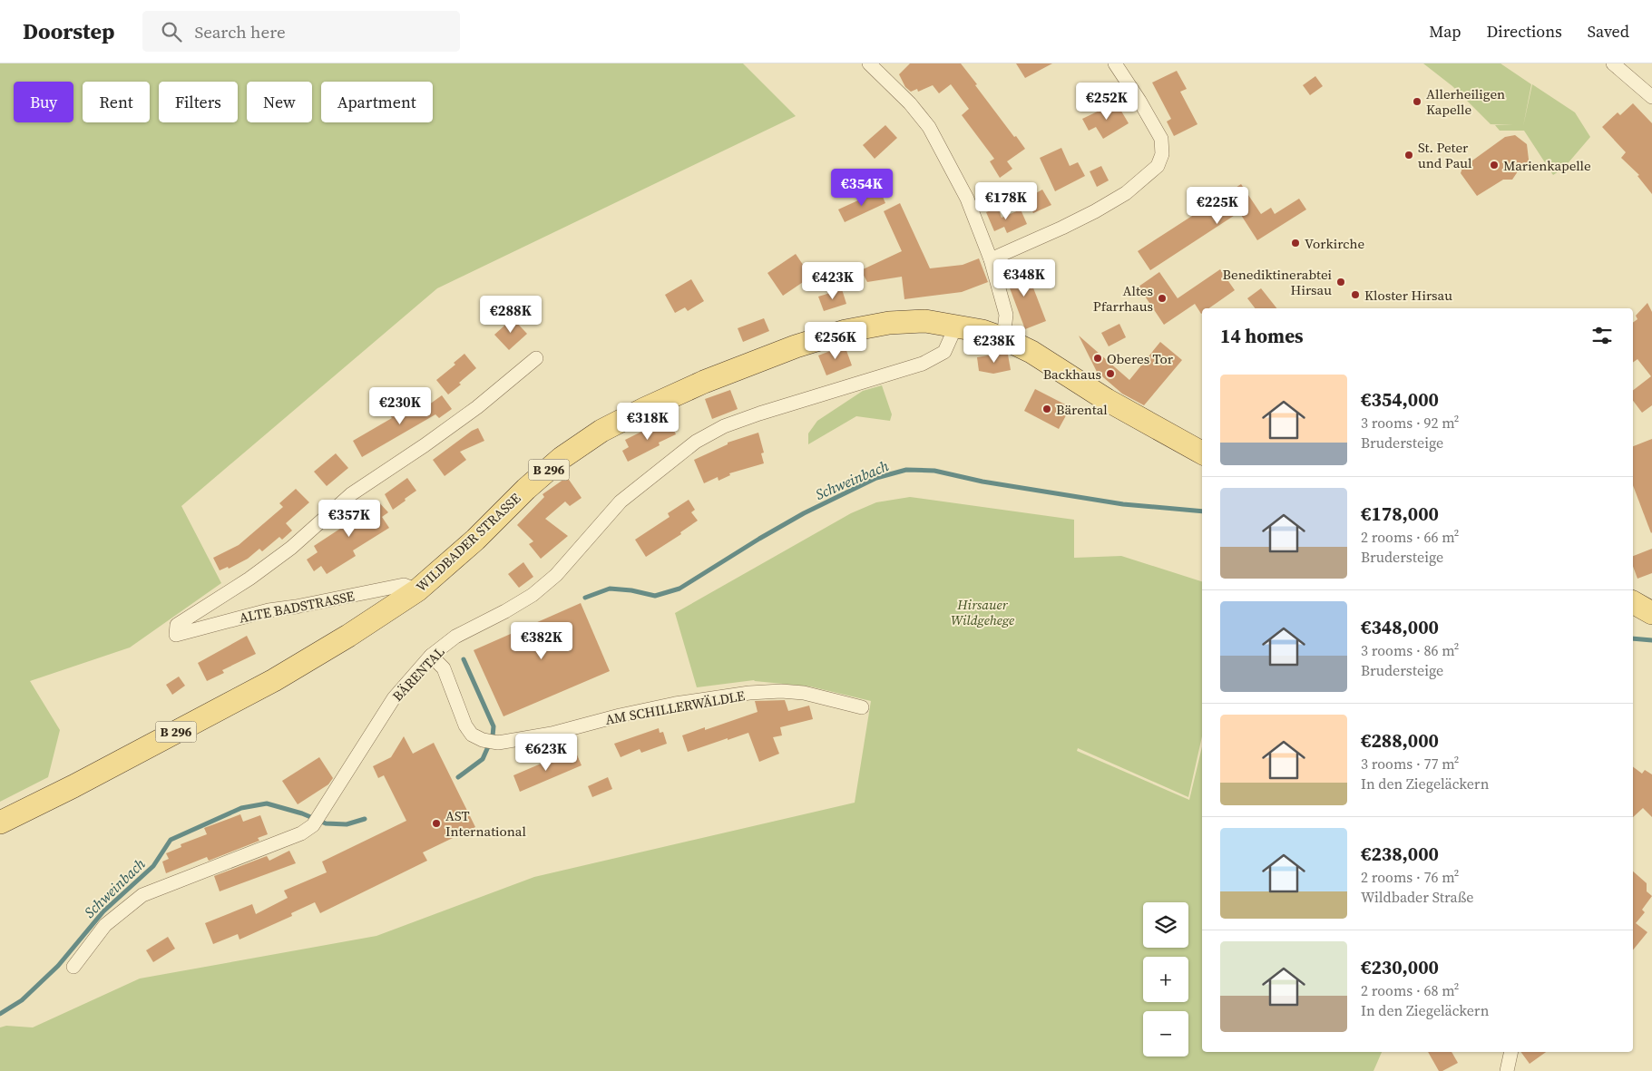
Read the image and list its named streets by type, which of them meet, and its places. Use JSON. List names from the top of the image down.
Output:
{
  "streets": {
    "main road": ["B 296", "WILDBADER STRASSE"],
    "street": ["ALTE BADSTRASSE", "BÄRENTAL", "AM SCHILLERWÄLDLE"]
  },
  "crossings": [
    ["WILDBADER STRASSE", "ALTE BADSTRASSE"],
    ["WILDBADER STRASSE", "BÄRENTAL"],
    ["BÄRENTAL", "AM SCHILLERWÄLDLE"]
  ],
  "water": ["Schweinbach"],
  "parks": ["Hirsauer Wildgehege"],
  "places": [
    "Allerheiligen Kapelle",
    "St. Peter und Paul",
    "Marienkapelle",
    "Vorkirche",
    "Benediktinerabtei Hirsau",
    "Kloster Hirsau",
    "Altes Pfarrhaus",
    "Oberes Tor",
    "Backhaus",
    "Bärental",
    "AST International"
  ],
  "page": {
    "header": "Doorstep",
    "search": "Search here",
    "nav": ["Map", "Directions", "Saved"],
    "chip": [
      "Buy",
      "Rent",
      "Filters",
      "New",
      "Apartment"
    ],
    "price": [
      "€252K",
      "€354K",
      "€178K",
      "€225K",
      "€348K",
      "€423K",
      "€288K",
      "€256K",
      "€238K",
      "€230K",
      "€318K",
      "€357K",
      "€382K",
      "€623K"
    ],
    "heading": "14 homes",
    "list": [
      {
        "name": "€354,000",
        "note": "3 rooms · 92 m² · Brudersteige"
      },
      {
        "name": "€178,000",
        "note": "2 rooms · 66 m² · Brudersteige"
      },
      {
        "name": "€348,000",
        "note": "3 rooms · 86 m² · Brudersteige"
      },
      {
        "name": "€288,000",
        "note": "3 rooms · 77 m² · In den Ziegeläckern"
      },
      {
        "name": "€238,000",
        "note": "2 rooms · 76 m² · Wildbader Straße"
      },
      {
        "name": "€230,000",
        "note": "2 rooms · 68 m² · In den Ziegeläckern"
      }
    ],
    "map_buttons": ["+", "−"]
  }
}
